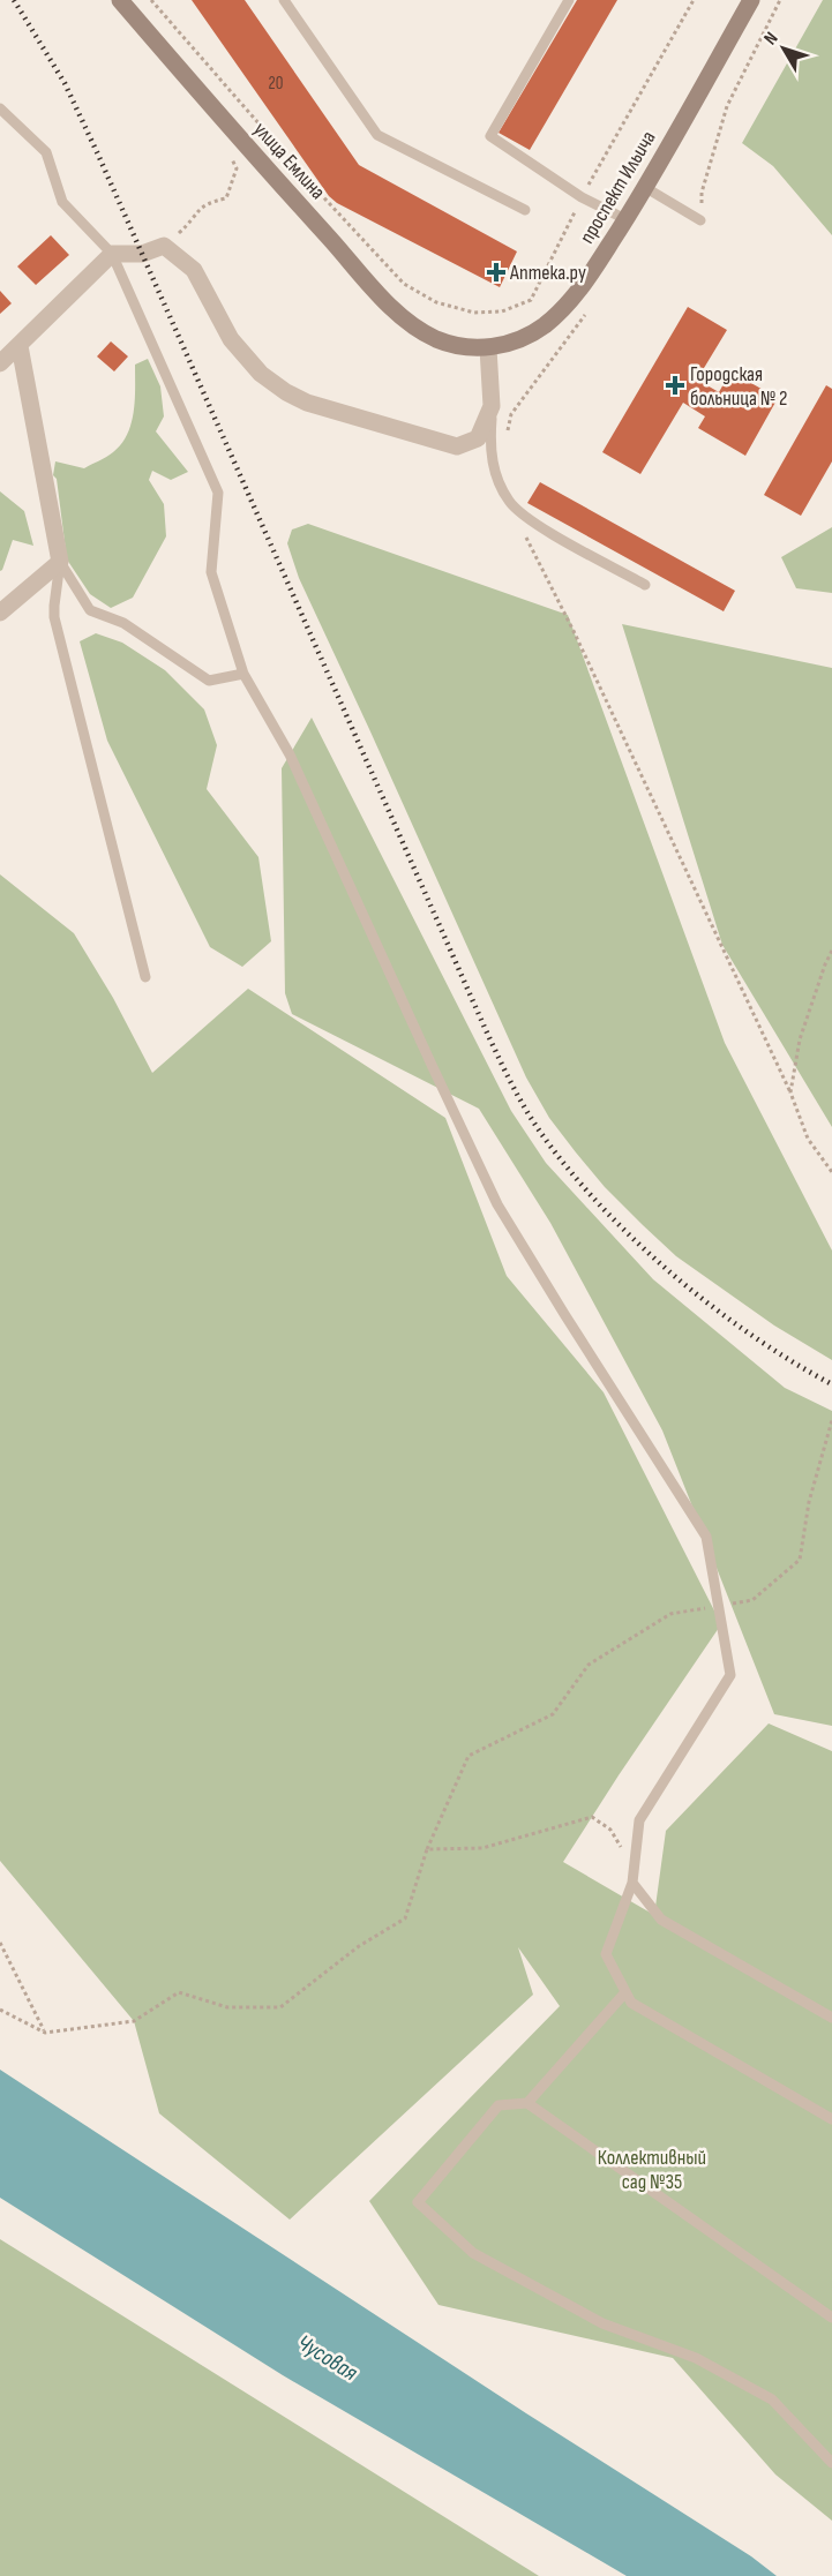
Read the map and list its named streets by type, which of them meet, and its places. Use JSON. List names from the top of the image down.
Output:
{
  "streets": {
    "street": ["улица Емлина", "проспект Ильича"]
  },
  "crossings": [
    ["улица Емлина", "проспект Ильича"]
  ],
  "water": ["Чусовая"],
  "parks": ["Коллективный сад №35"],
  "places": {
    "health": ["Аптека.ру", "Городская больница № 2"]
  },
  "house_numbers": ["20"],
  "north": "top left"
}
